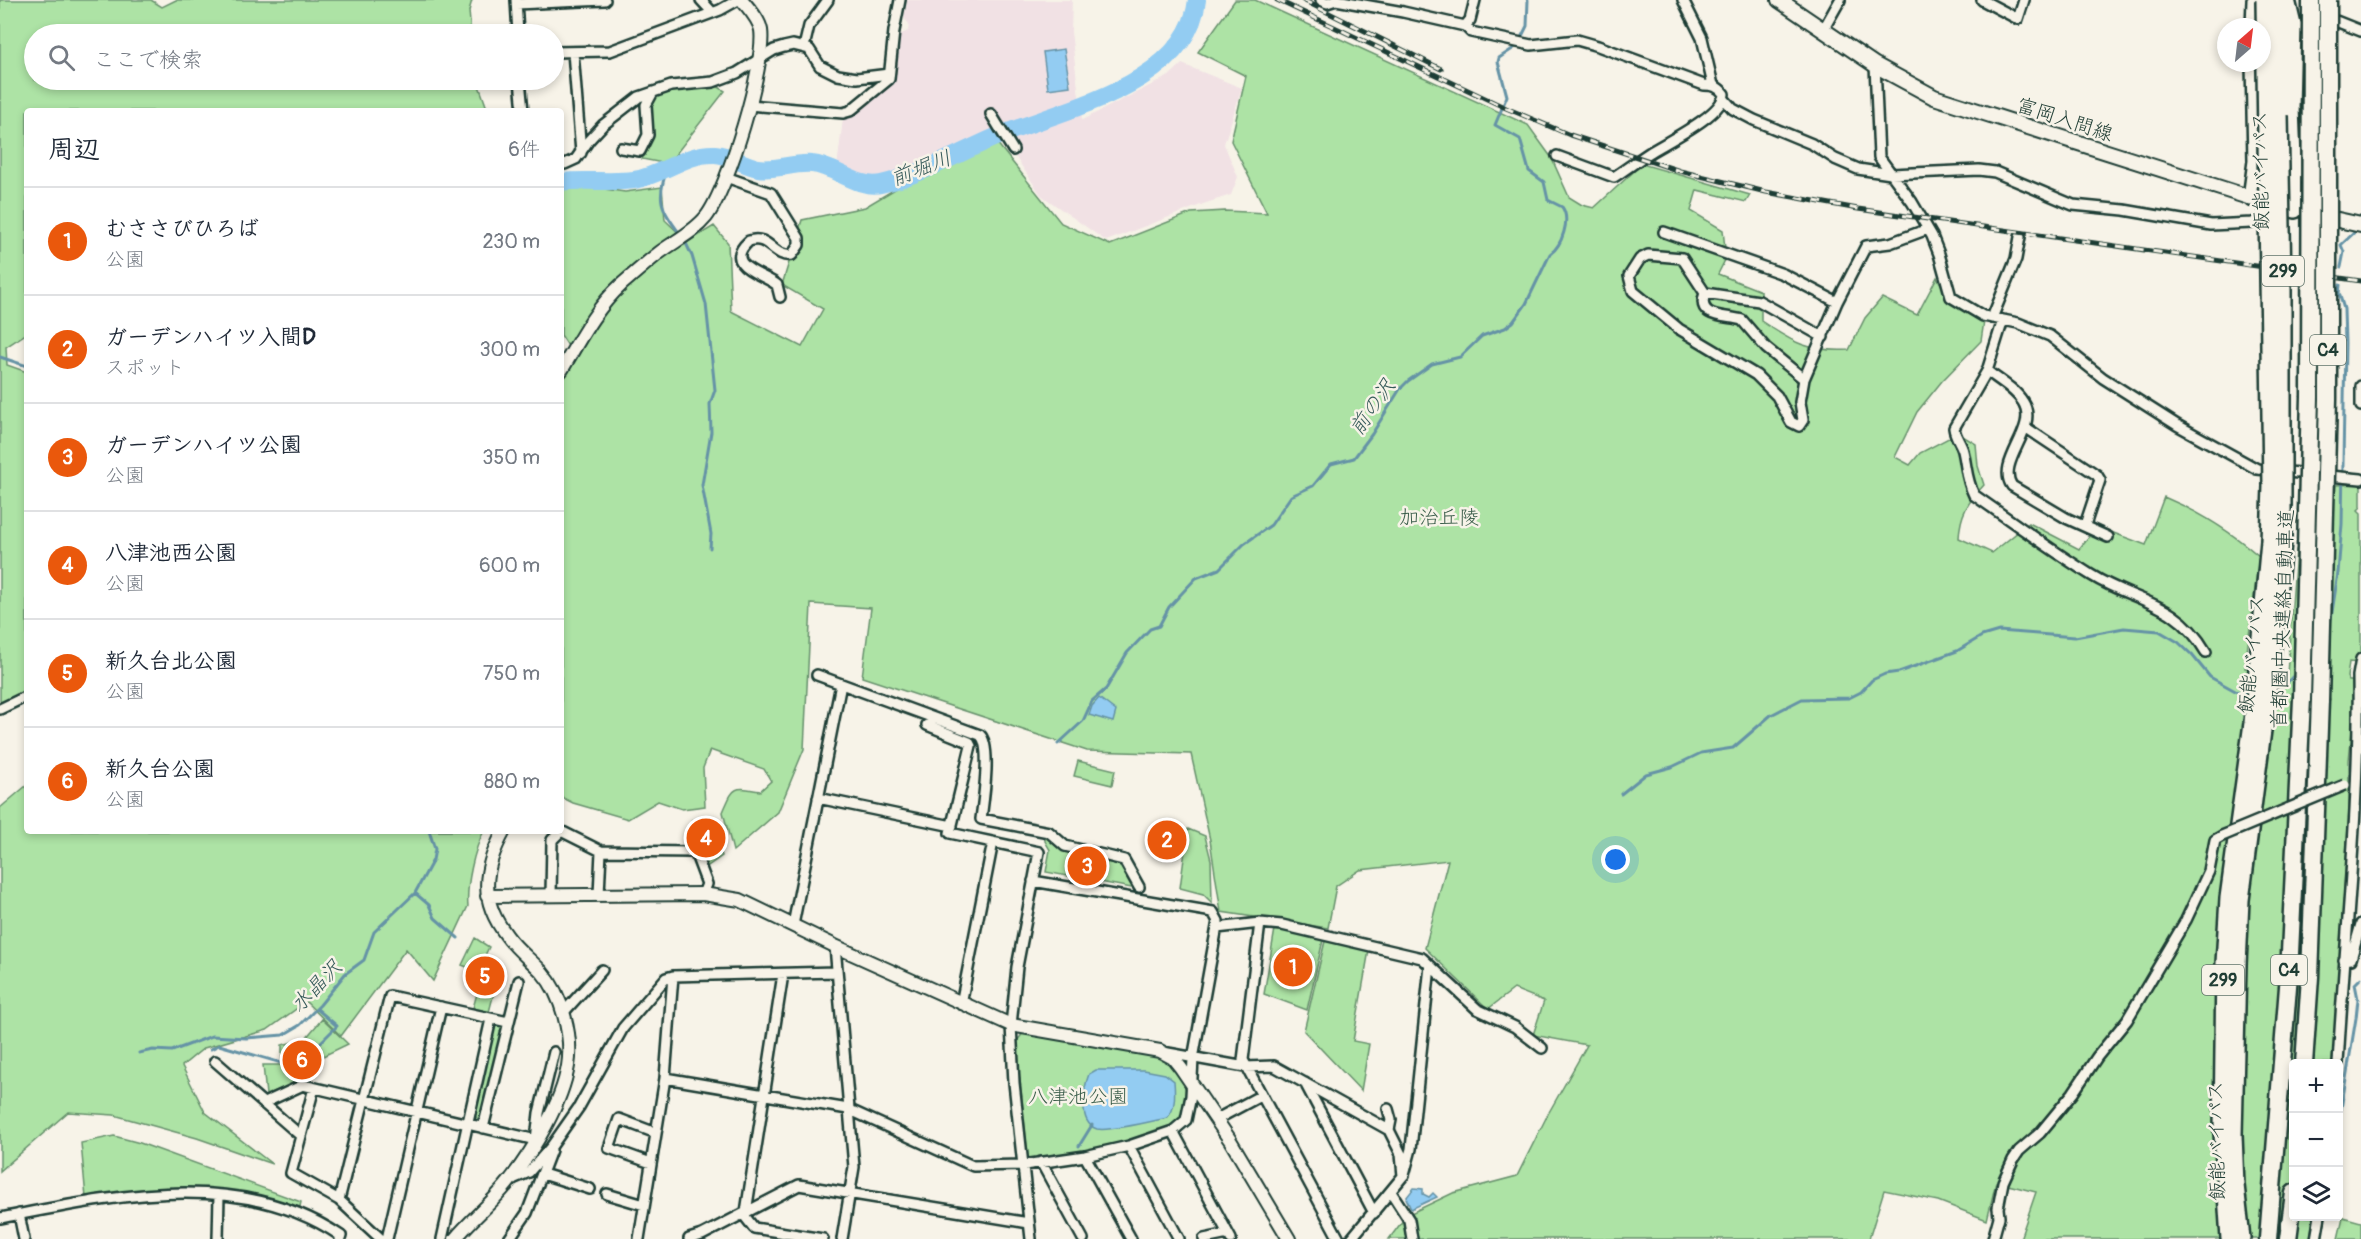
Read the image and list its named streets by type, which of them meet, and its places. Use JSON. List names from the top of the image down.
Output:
{
  "streets": {
    "highway": [
      "飯能バイパス",
      "299",
      "C4",
      "首都圏中央連絡自動車道"
    ],
    "main road": ["富岡入間線"]
  },
  "water": ["前堀川", "前の沢", "水晶沢"],
  "parks": ["加治丘陵", "八津池公園"],
  "north": "top right",
  "page": {
    "search": "ここで検索",
    "heading": ["周辺", "6件"],
    "list": [
      {
        "mark": "1",
        "name": "むささびひろば",
        "note": "公園",
        "value": "230 m"
      },
      {
        "mark": "2",
        "name": "ガーデンハイツ入間D",
        "note": "スポット",
        "value": "300 m"
      },
      {
        "mark": "3",
        "name": "ガーデンハイツ公園",
        "note": "公園",
        "value": "350 m"
      },
      {
        "mark": "4",
        "name": "八津池西公園",
        "note": "公園",
        "value": "600 m"
      },
      {
        "mark": "5",
        "name": "新久台北公園",
        "note": "公園",
        "value": "750 m"
      },
      {
        "mark": "6",
        "name": "新久台公園",
        "note": "公園",
        "value": "880 m"
      }
    ],
    "pins": [
      "4",
      "2",
      "3",
      "1",
      "5",
      "6"
    ],
    "map_buttons": ["+", "−"]
  }
}
